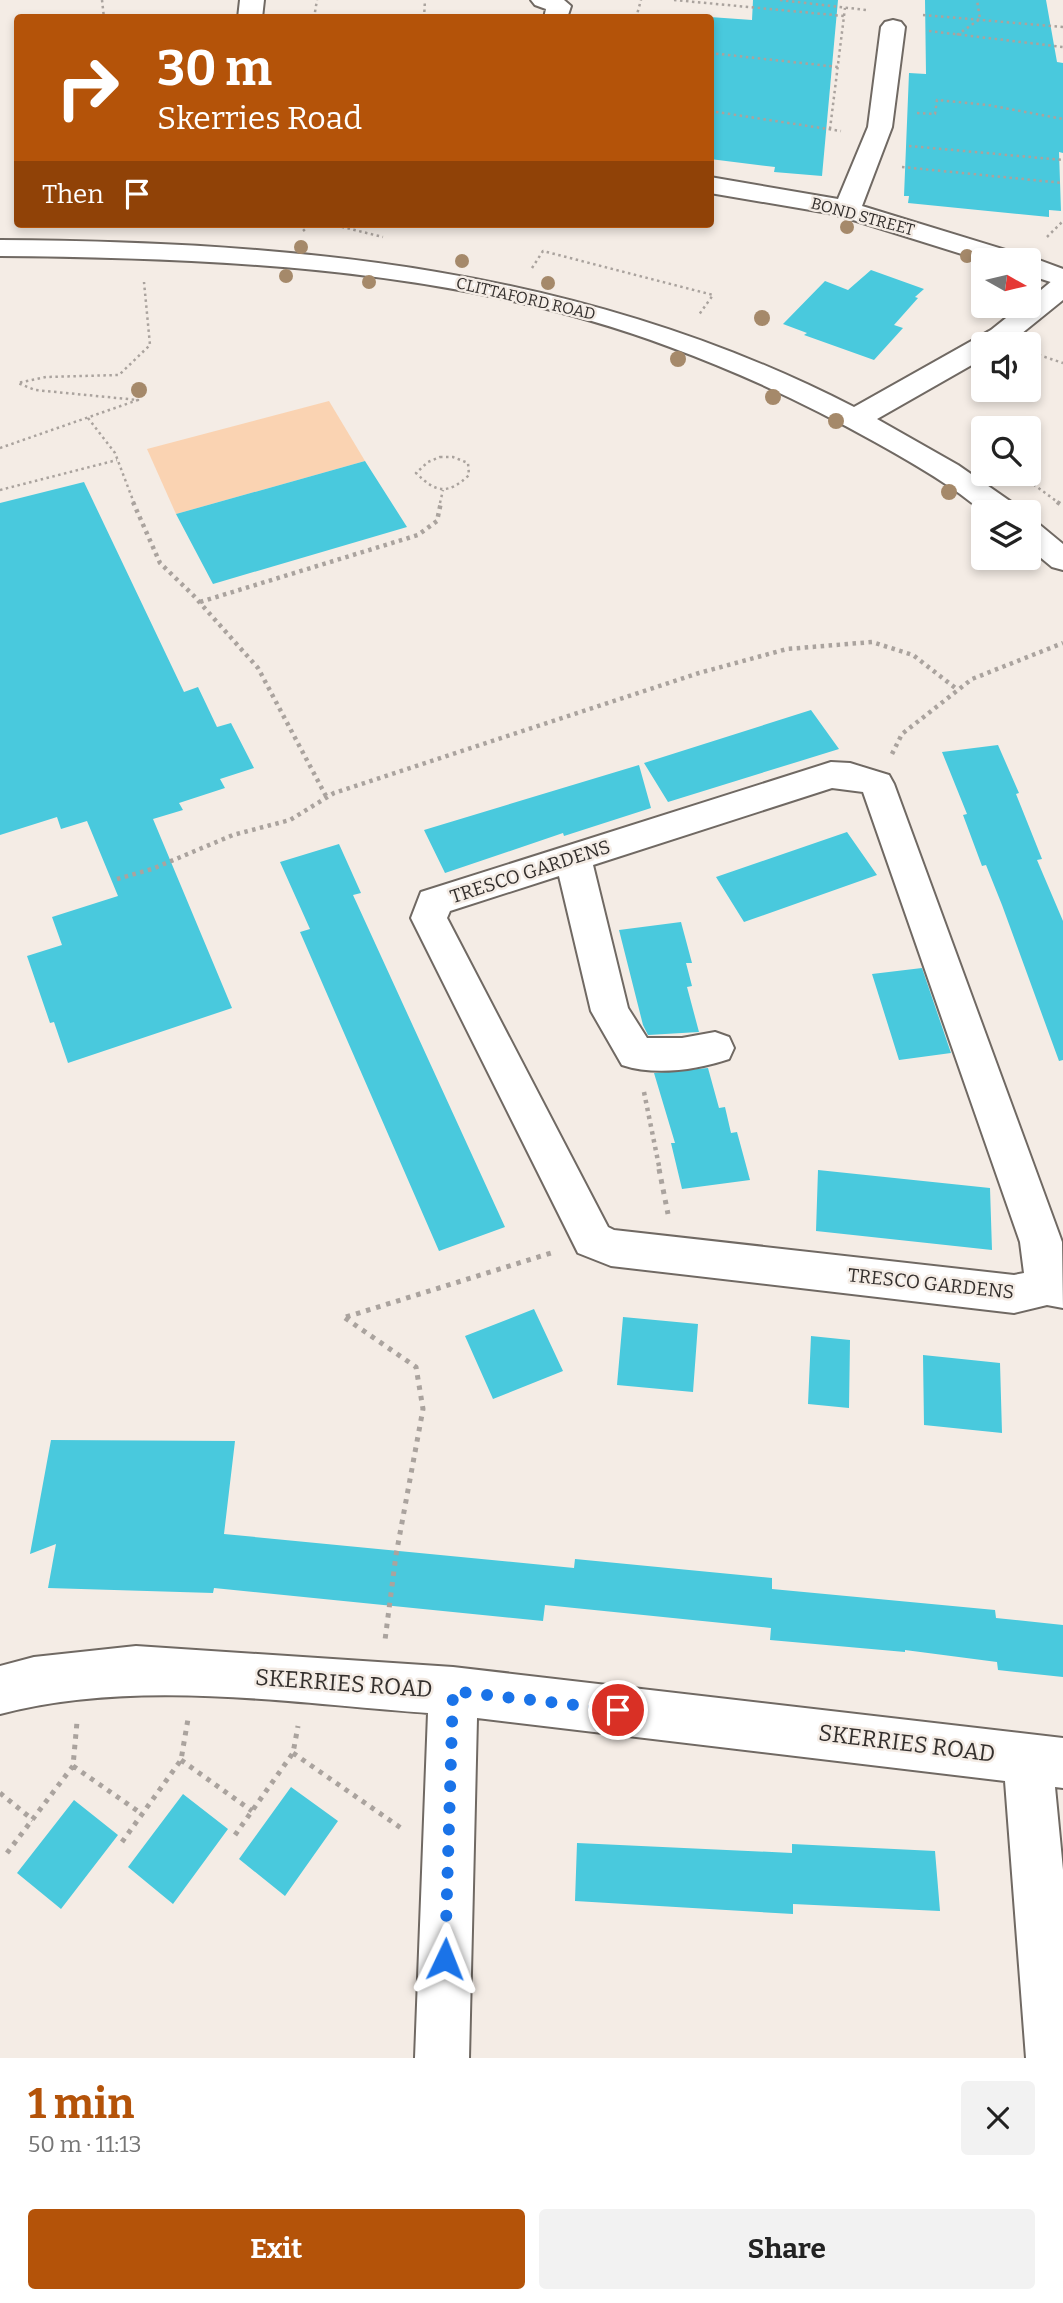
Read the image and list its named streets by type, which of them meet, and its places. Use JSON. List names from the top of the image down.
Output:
{
  "streets": {
    "street": [
      "BOND STREET",
      "CLITTAFORD ROAD",
      "TRESCO GARDENS",
      "SKERRIES ROAD"
    ]
  },
  "north": "right",
  "page": {
    "turn": ["30 m", "Skerries Road"],
    "then": "Then",
    "heading": ["1 min", "50 m · 11:13"],
    "buttons": ["Exit", "Share"]
  }
}
